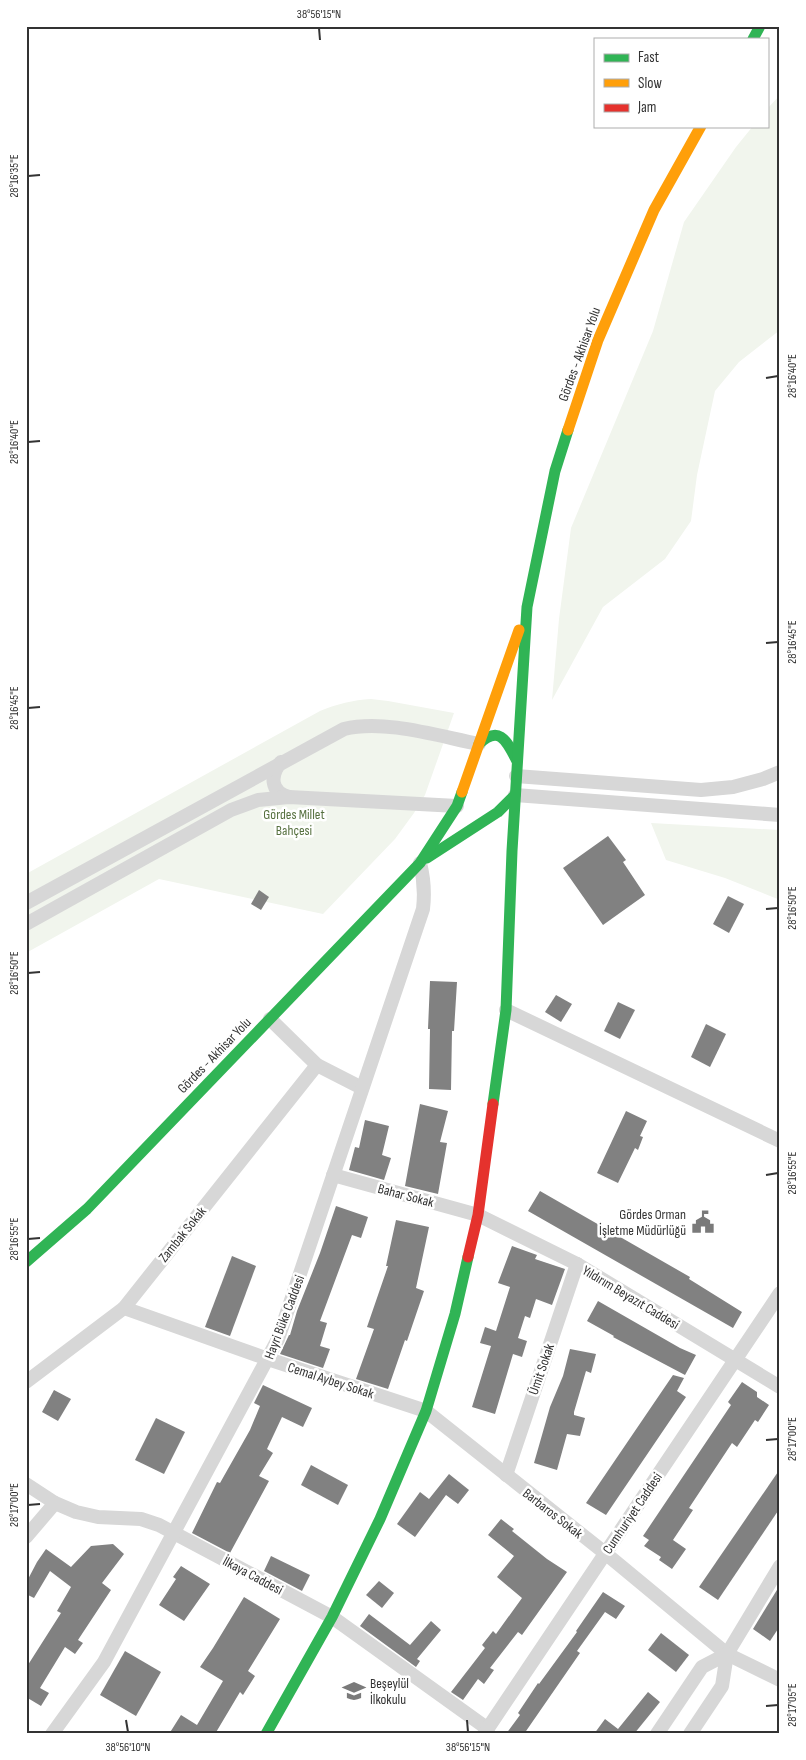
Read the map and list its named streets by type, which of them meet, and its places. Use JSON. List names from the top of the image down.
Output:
{
  "streets": {
    "main road": ["Gördes - Akhisar Yolu"],
    "street": [
      "Bahar Sokak",
      "Zambak Sokak",
      "Yıldırım Beyazıt Caddesi",
      "Hayri Büke Caddesi",
      "Ümit Sokak",
      "Cemal Aybey Sokak",
      "Barbaros Sokak",
      "Cumhuriyet Caddesi",
      "İlkaya Caddesi"
    ]
  },
  "crossings": [
    ["Gördes - Akhisar Yolu", "Hayri Büke Caddesi"],
    ["Bahar Sokak", "Yıldırım Beyazıt Caddesi"],
    ["Bahar Sokak", "Hayri Büke Caddesi"],
    ["Zambak Sokak", "Cemal Aybey Sokak"],
    ["Yıldırım Beyazıt Caddesi", "Ümit Sokak"],
    ["Yıldırım Beyazıt Caddesi", "Cumhuriyet Caddesi"],
    ["Hayri Büke Caddesi", "Cemal Aybey Sokak"],
    ["Hayri Büke Caddesi", "İlkaya Caddesi"],
    ["Ümit Sokak", "Barbaros Sokak"],
    ["Cemal Aybey Sokak", "Barbaros Sokak"],
    ["Barbaros Sokak", "Cumhuriyet Caddesi"],
    ["Cumhuriyet Caddesi", "İlkaya Caddesi"]
  ],
  "parks": ["Gördes Millet Bahçesi"],
  "places": {
    "public building": ["Gördes Orman İşletme Müdürlüğü"],
    "school or university": ["Beşeylül İlkokulu"]
  },
  "legend": ["Fast", "Slow", "Jam"],
  "coordinates": [
    "38°56'15\"N",
    "28°16'35\"E",
    "28°16'40\"E",
    "28°16'45\"E",
    "28°16'50\"E",
    "28°16'55\"E",
    "28°17'00\"E",
    "28°17'05\"E",
    "38°56'10\"N"
  ]
}
